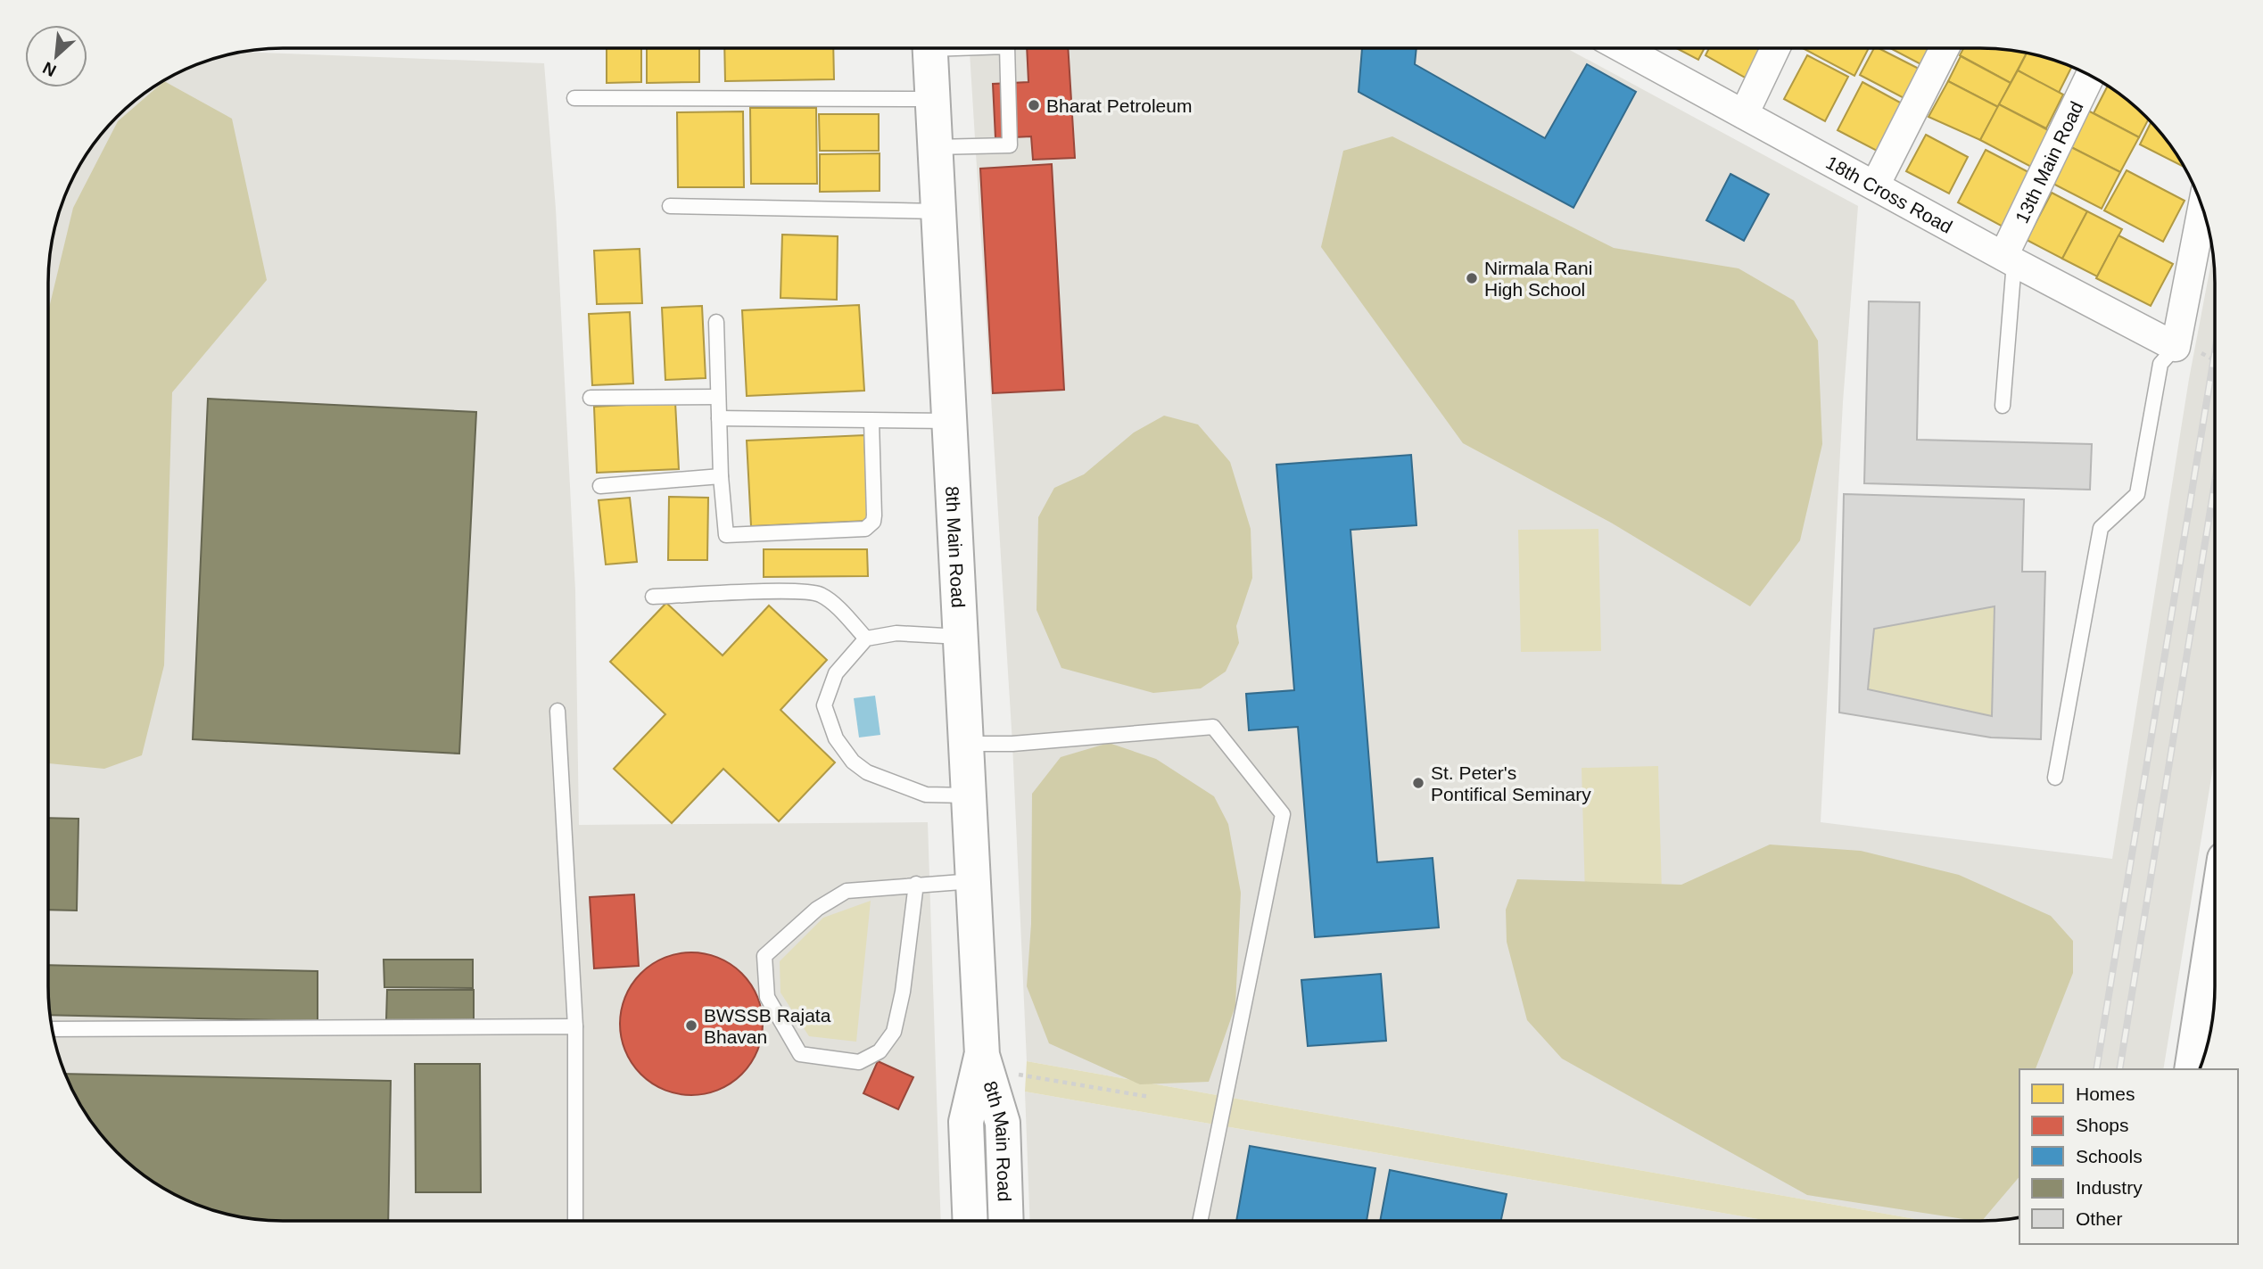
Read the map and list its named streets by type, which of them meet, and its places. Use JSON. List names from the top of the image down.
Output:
{
  "streets": {
    "main road": ["8th Main Road"],
    "street": ["13th Main Road", "18th Cross Road"]
  },
  "crossings": [
    ["13th Main Road", "18th Cross Road"]
  ],
  "places": [
    "Bharat Petroleum",
    "Nirmala Rani High School",
    "St. Peter's Pontifical Seminary",
    "BWSSB Rajata Bhavan"
  ],
  "legend": [
    "Homes",
    "Shops",
    "Schools",
    "Industry",
    "Other"
  ],
  "north": "bottom left"
}
